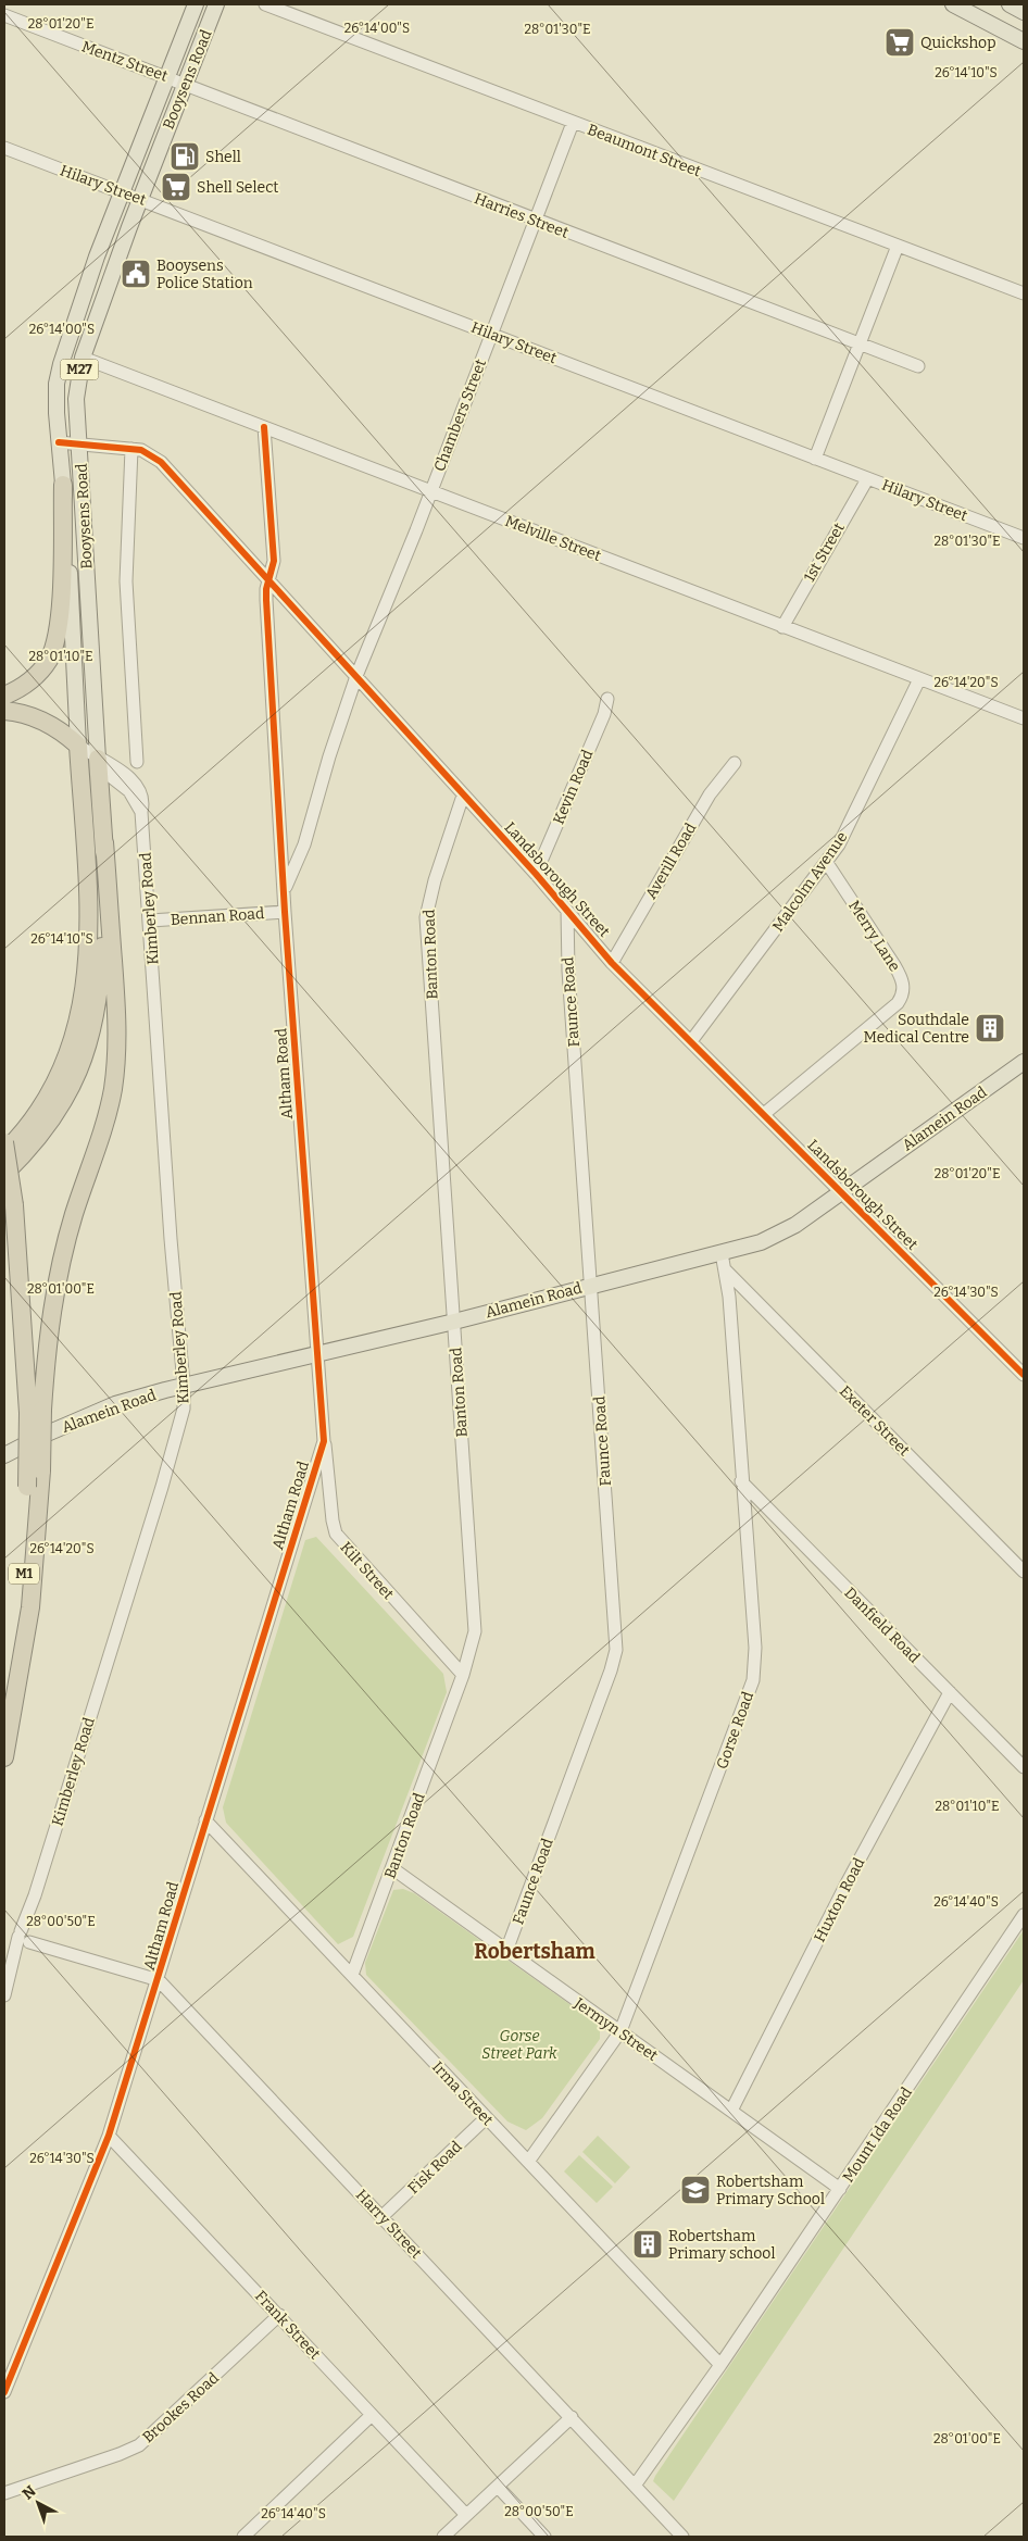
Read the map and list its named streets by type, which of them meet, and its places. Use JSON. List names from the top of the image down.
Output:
{
  "streets": {
    "highway": ["M1"],
    "main road": ["Booysens Road", "M27", "Alamein Road"],
    "street": [
      "Mentz Street",
      "Beaumont Street",
      "Hilary Street",
      "Harries Street",
      "Chambers Street",
      "Melville Street",
      "1st Street",
      "Kevin Road",
      "Averill Road",
      "Landsborough Street",
      "Malcolm Avenue",
      "Kimberley Road",
      "Bennan Road",
      "Merry Lane",
      "Banton Road",
      "Faunce Road",
      "Altham Road",
      "Exeter Street",
      "Kilt Street",
      "Danfield Road",
      "Gorse Road",
      "Huxton Road",
      "Jermyn Street",
      "Irma Street",
      "Mount Ida Road",
      "Fisk Road",
      "Harry Street",
      "Frank Street",
      "Brookes Road"
    ]
  },
  "crossings": [
    ["Mentz Street", "Booysens Road"],
    ["Mentz Street", "Harries Street"],
    ["Booysens Road", "Hilary Street"],
    ["Booysens Road", "Harries Street"],
    ["Booysens Road", "Melville Street"],
    ["Booysens Road", "Landsborough Street"],
    ["Booysens Road", "Kimberley Road"],
    ["Beaumont Street", "Chambers Street"],
    ["Hilary Street", "Chambers Street"],
    ["Hilary Street", "1st Street"],
    ["Harries Street", "Chambers Street"],
    ["Chambers Street", "Melville Street"],
    ["Chambers Street", "Landsborough Street"],
    ["Chambers Street", "Altham Road"],
    ["Melville Street", "1st Street"],
    ["Melville Street", "Malcolm Avenue"],
    ["Melville Street", "Altham Road"],
    ["Kevin Road", "Landsborough Street"],
    ["Averill Road", "Landsborough Street"],
    ["Landsborough Street", "Malcolm Avenue"],
    ["Landsborough Street", "Merry Lane"],
    ["Landsborough Street", "Banton Road"],
    ["Landsborough Street", "Faunce Road"],
    ["Landsborough Street", "Altham Road"],
    ["Landsborough Street", "Alamein Road"],
    ["Malcolm Avenue", "Merry Lane"],
    ["Kimberley Road", "Bennan Road"],
    ["Kimberley Road", "Alamein Road"],
    ["Kimberley Road", "Harry Street"],
    ["Bennan Road", "Altham Road"],
    ["Banton Road", "Alamein Road"],
    ["Banton Road", "Kilt Street"],
    ["Banton Road", "Jermyn Street"],
    ["Banton Road", "Irma Street"],
    ["Faunce Road", "Alamein Road"],
    ["Faunce Road", "Jermyn Street"],
    ["Altham Road", "Alamein Road"],
    ["Altham Road", "Kilt Street"],
    ["Altham Road", "Irma Street"],
    ["Altham Road", "Harry Street"],
    ["Altham Road", "Frank Street"],
    ["Alamein Road", "Gorse Road"],
    ["Exeter Street", "Gorse Road"],
    ["Danfield Road", "Gorse Road"],
    ["Danfield Road", "Huxton Road"],
    ["Gorse Road", "Jermyn Street"],
    ["Gorse Road", "Irma Street"],
    ["Huxton Road", "Jermyn Street"],
    ["Jermyn Street", "Mount Ida Road"],
    ["Irma Street", "Mount Ida Road"],
    ["Irma Street", "Fisk Road"],
    ["Mount Ida Road", "Harry Street"],
    ["Fisk Road", "Harry Street"],
    ["Frank Street", "Brookes Road"]
  ],
  "districts": ["Robertsham"],
  "parks": ["Gorse Street Park"],
  "places": {
    "supermarket": ["Quickshop", "Shell Select"],
    "fuel station": ["Shell"],
    "public building": ["Booysens Police Station"],
    "building": ["Southdale Medical Centre", "Robertsham Primary school"],
    "school or university": ["Robertsham Primary School"]
  },
  "north": "top left",
  "coordinates": [
    "28°01'20\"E",
    "26°14'00\"S",
    "28°01'30\"E",
    "26°14'10\"S",
    "28°01'10\"E",
    "26°14'20\"S",
    "28°01'00\"E",
    "26°14'30\"S",
    "26°14'40\"S",
    "28°00'50\"E"
  ]
}
